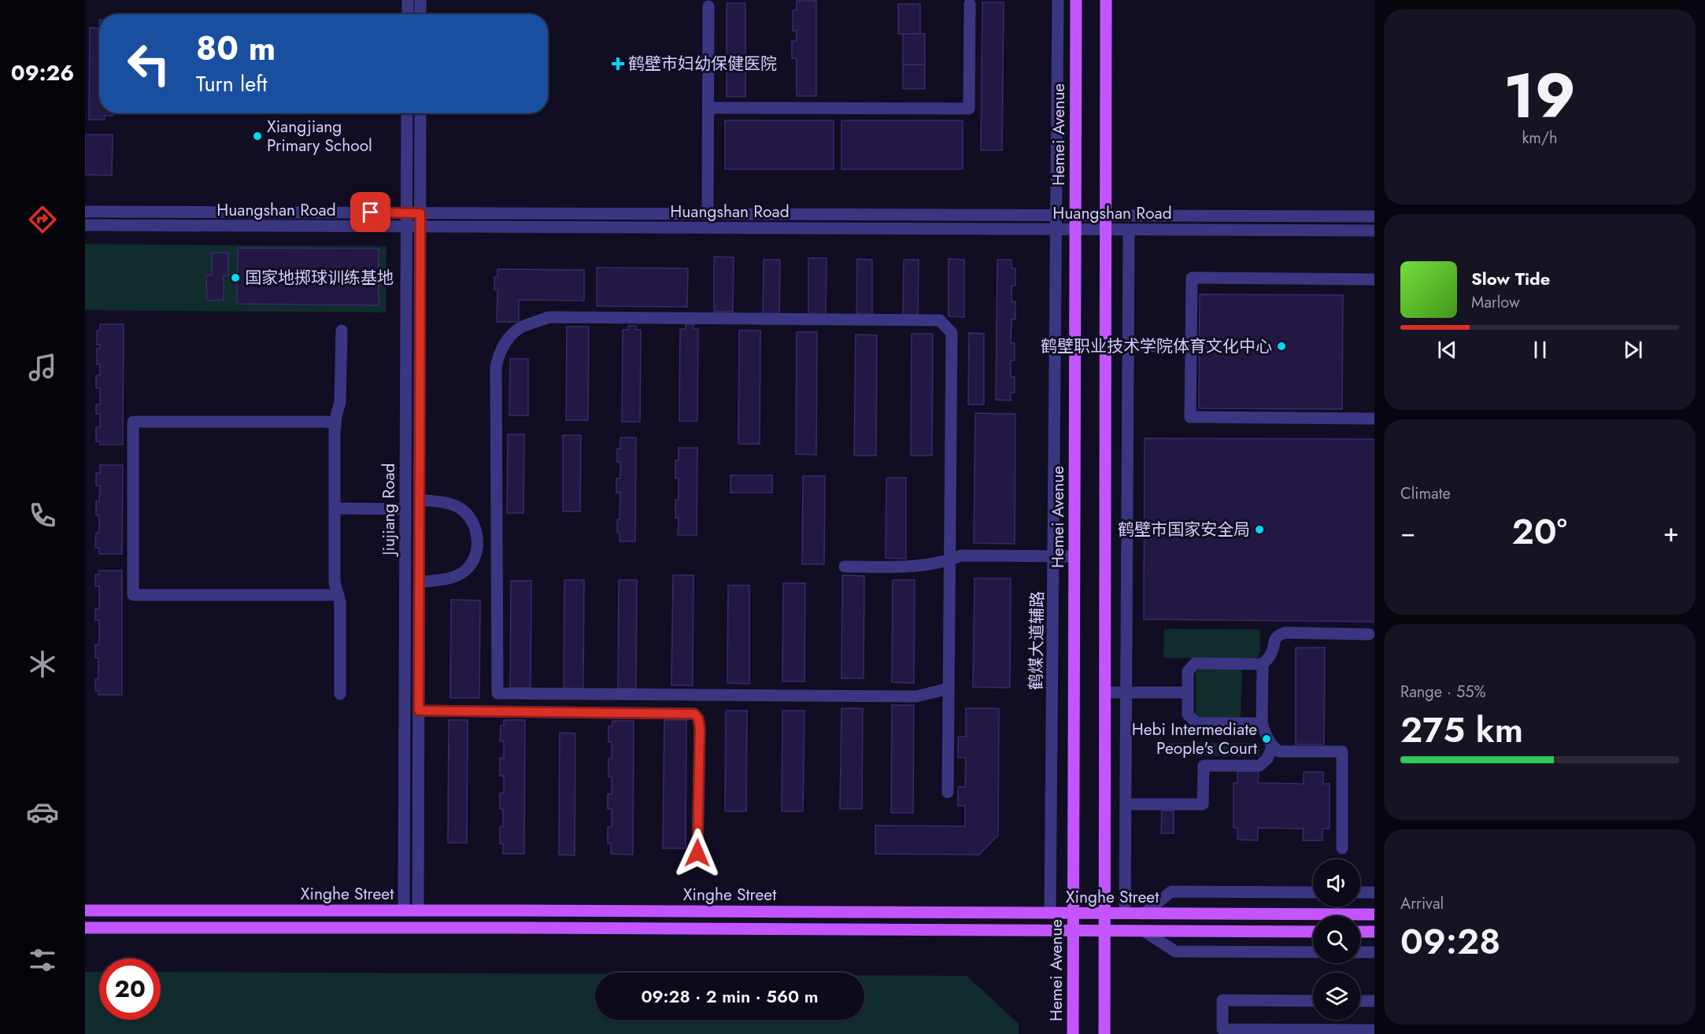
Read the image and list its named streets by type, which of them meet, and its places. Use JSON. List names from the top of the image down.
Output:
{
  "streets": {
    "main road": ["Hemei Avenue", "Xinghe Street"],
    "street": ["Huangshan Road", "Jiujiang Road", "鹤煤大道辅路"]
  },
  "crossings": [
    ["Hemei Avenue", "Huangshan Road"],
    ["Hemei Avenue", "Xinghe Street"],
    ["Huangshan Road", "Jiujiang Road"],
    ["Huangshan Road", "鹤煤大道辅路"],
    ["Jiujiang Road", "Xinghe Street"],
    ["鹤煤大道辅路", "Xinghe Street"]
  ],
  "places": {
    "health": ["鹤壁市妇幼保健医院"],
    "other": [
      "Xiangjiang Primary School",
      "国家地掷球训练基地",
      "鹤壁职业技术学院体育文化中心",
      "鹤壁市国家安全局",
      "Hebi Intermediate People's Court"
    ]
  },
  "page": {
    "tabs": "09:26",
    "tile": [
      ["19", "km/h"],
      "Climate",
      ["Range · 55%", "275 km"],
      ["Arrival", "09:28"]
    ],
    "turn": ["80 m", "Turn left"],
    "song": ["Slow Tide", "Marlow"],
    "heat": ["−", "20°", "+"],
    "limit": "20",
    "trip": "09:28 · 2 min · 560 m"
  }
}
